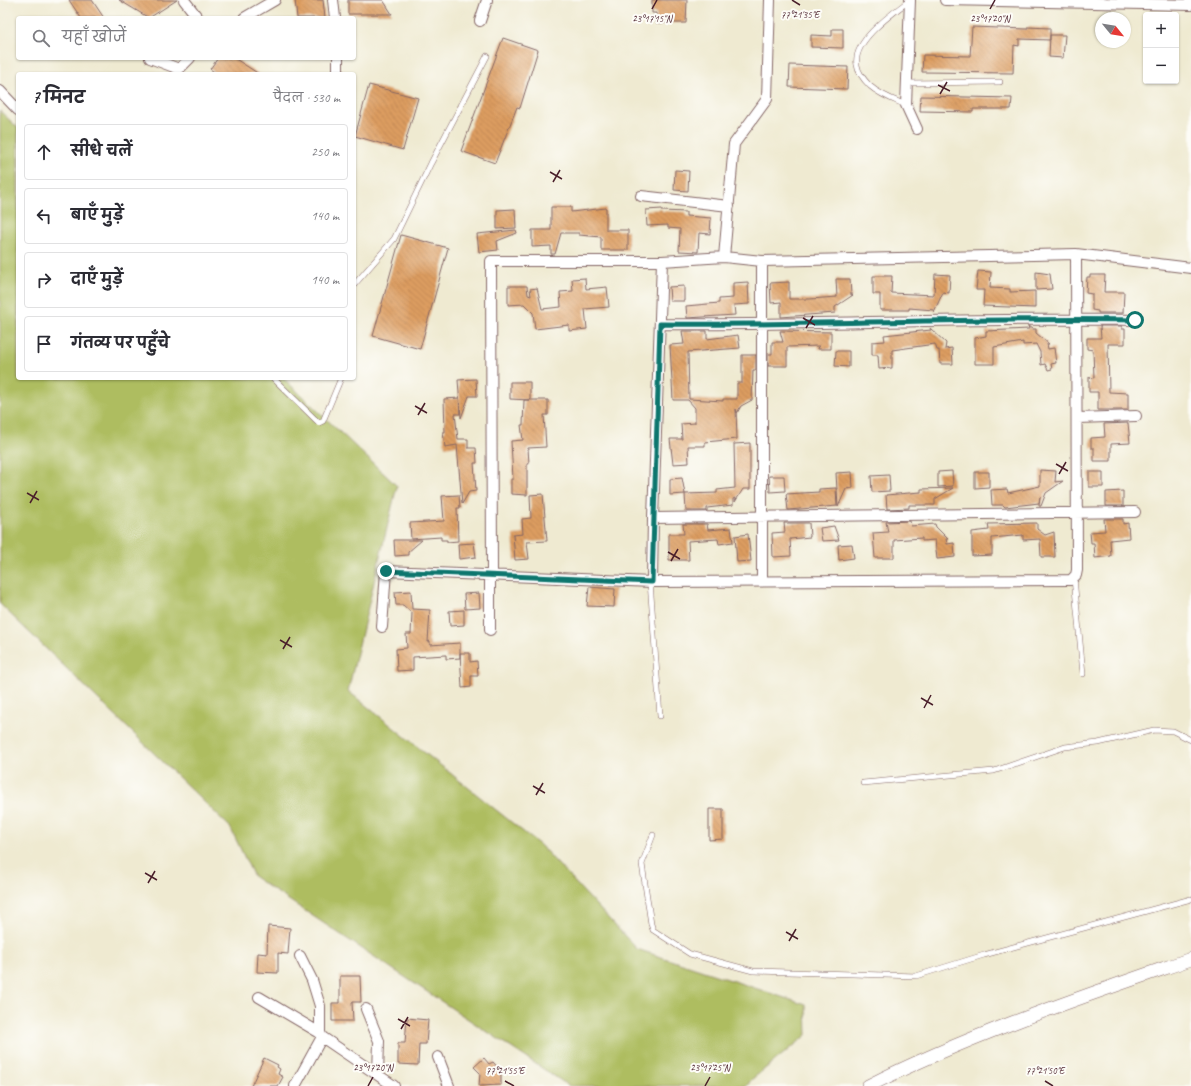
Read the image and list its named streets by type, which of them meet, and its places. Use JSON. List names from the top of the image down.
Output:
{
  "north": "bottom right",
  "page": {
    "map_buttons": ["+", "−"],
    "search": "यहाँ खोजें",
    "heading": ["7 मिनट", "पैदल · 530 m"],
    "list": [
      ["सीधे चलें", "250 m"],
      ["बाएँ मुड़ें", "140 m"],
      ["दाएँ मुड़ें", "140 m"],
      "गंतव्य पर पहुँचे"
    ]
  },
  "coordinates": [
    "77°21'35\"E",
    "23°17'15\"N",
    "23°17'20\"N",
    "23°17'25\"N",
    "77°21'55\"E",
    "77°21'50\"E"
  ]
}
